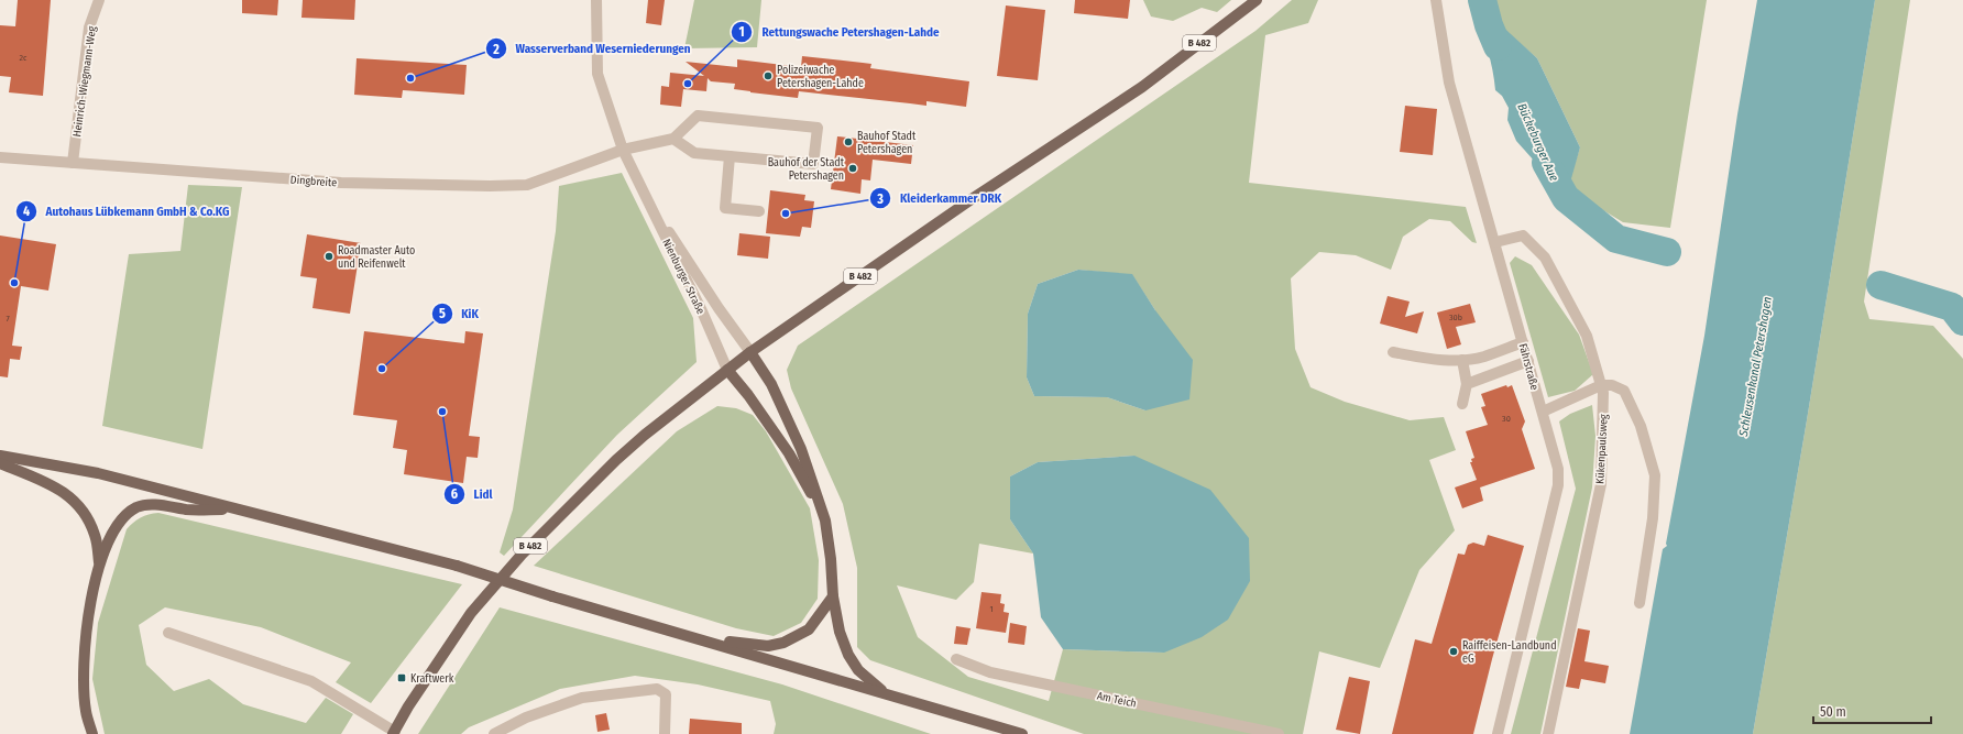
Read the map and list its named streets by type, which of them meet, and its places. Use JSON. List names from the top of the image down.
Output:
{
  "streets": {
    "main road": ["B 482"],
    "street": [
      "Heinrich-Wiegmann-Weg",
      "Dingbreite",
      "Nienburger Straße",
      "Fährstraße",
      "Kükenpaulsweg",
      "Am Teich"
    ]
  },
  "crossings": [
    ["B 482", "Nienburger Straße"],
    ["Heinrich-Wiegmann-Weg", "Dingbreite"],
    ["Dingbreite", "Nienburger Straße"],
    ["Fährstraße", "Kükenpaulsweg"]
  ],
  "water": ["Bückeburger Aue", "Schleusenkanal Petershagen"],
  "places": {
    "other": [
      "Polizeiwache Petershagen-Lahde",
      "Wasserverband Weserniederungen",
      "Rettungswache Petershagen-Lahde",
      "Bauhof Stadt Petershagen",
      "Bauhof der Stadt Petershagen",
      "Kleiderkammer DRK",
      "Roadmaster Auto und Reifenwelt",
      "Autohaus Lübkemann GmbH & Co.KG",
      "KiK",
      "Lidl",
      "Raiffeisen-Landbund eG"
    ],
    "transit": ["Kraftwerk"]
  },
  "house_numbers": [
    "2c",
    "30b",
    "7",
    "30",
    "1"
  ],
  "scale_bar": "50 m"
}
